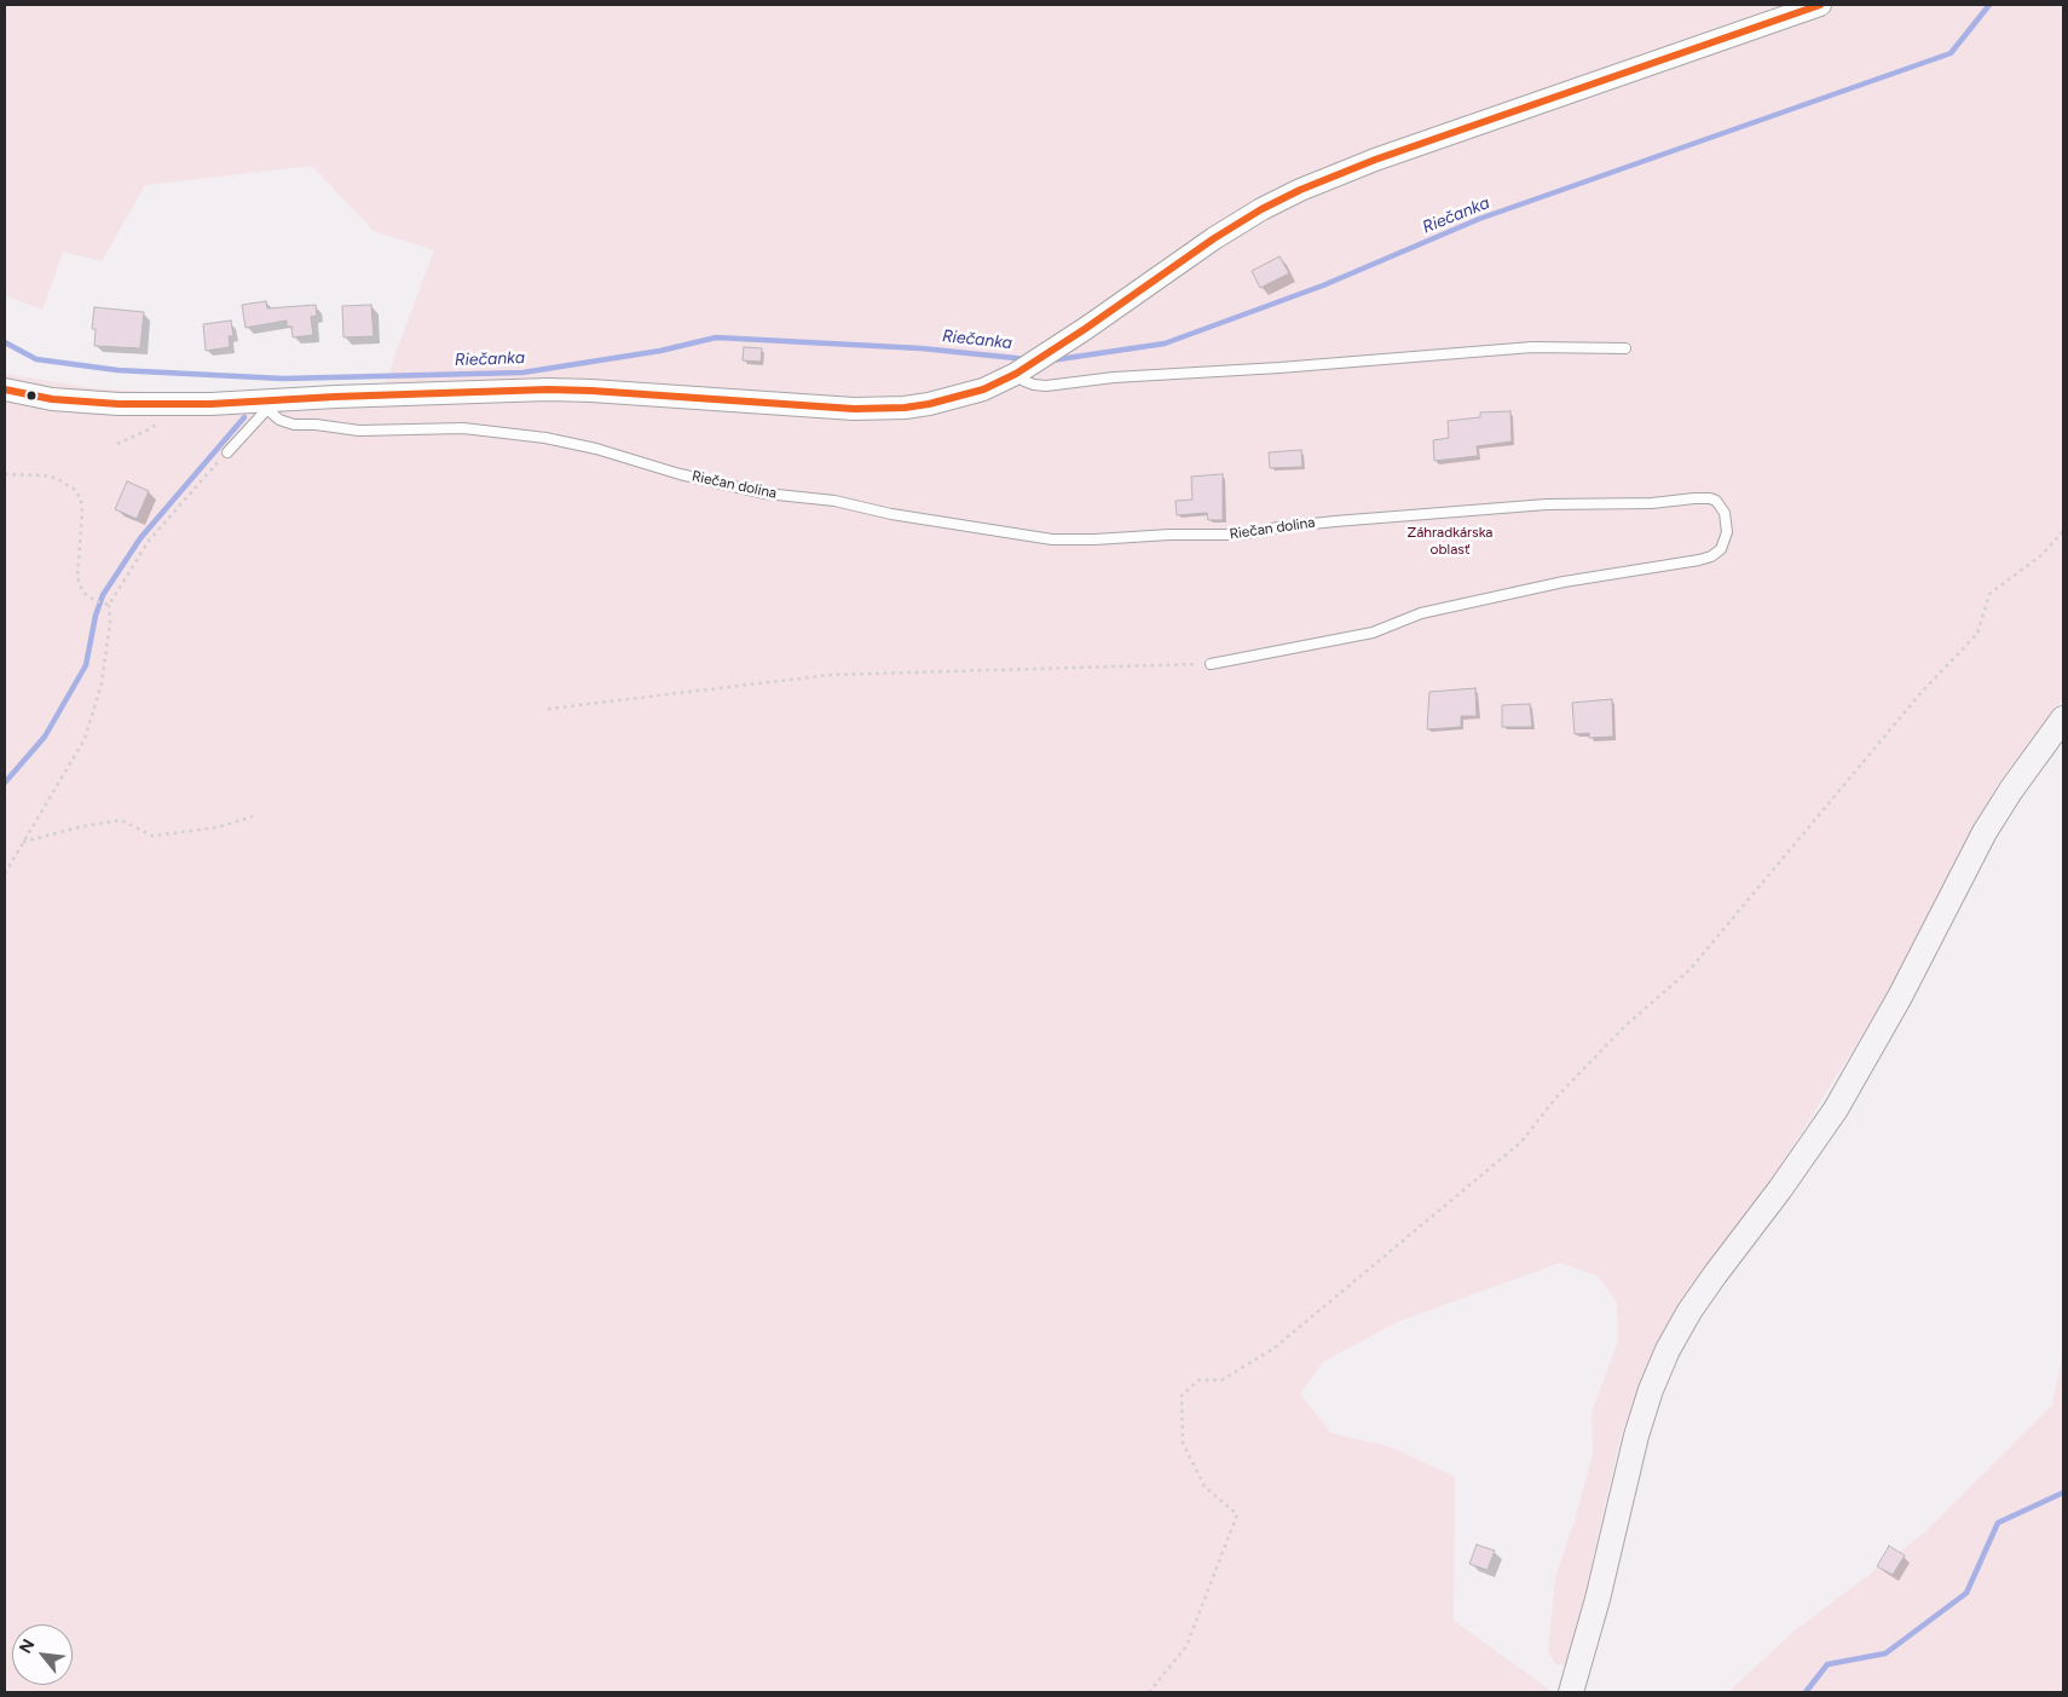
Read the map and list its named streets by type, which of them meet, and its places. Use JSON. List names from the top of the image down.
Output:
{
  "streets": {
    "lane": ["Riečan dolina"]
  },
  "water": ["Riečanka"],
  "parks": ["Záhradkárska oblasť"],
  "north": "top left"
}
